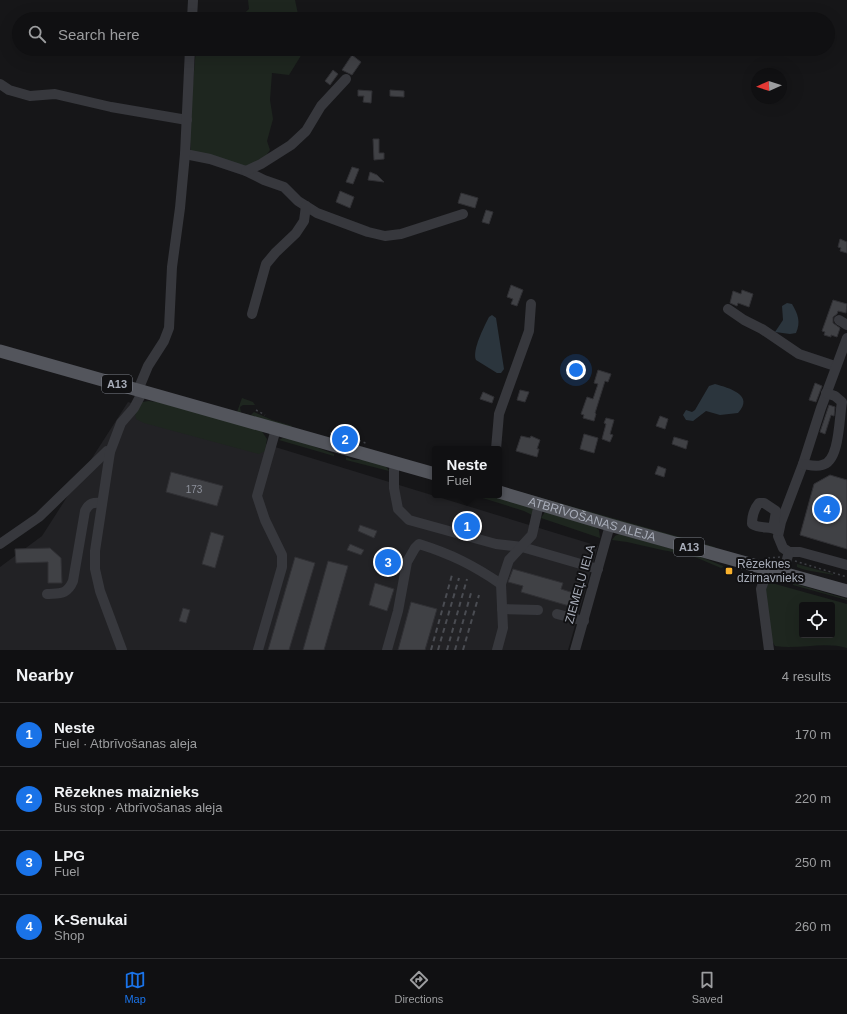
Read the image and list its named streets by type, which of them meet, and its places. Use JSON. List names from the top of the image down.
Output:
{
  "streets": {
    "main road": ["A13", "ATBRĪVOŠANAS ALEJA"],
    "street": ["ZIEMEĻU IELA"]
  },
  "crossings": [
    ["ATBRĪVOŠANAS ALEJA", "ZIEMEĻU IELA"]
  ],
  "places": {
    "transit": ["Rēzeknes dzirnavnieks"]
  },
  "house_numbers": ["173"],
  "north": "left",
  "page": {
    "search": "Search here",
    "pins": [
      "2",
      "4",
      "1",
      "3"
    ],
    "popup": ["Neste", "Fuel"],
    "heading": ["Nearby", "4 results"],
    "list": [
      {
        "mark": "1",
        "name": "Neste",
        "note": "Fuel · Atbrīvošanas aleja",
        "value": "170 m"
      },
      {
        "mark": "2",
        "name": "Rēzeknes maiznieks",
        "note": "Bus stop · Atbrīvošanas aleja",
        "value": "220 m"
      },
      {
        "mark": "3",
        "name": "LPG",
        "note": "Fuel",
        "value": "250 m"
      },
      {
        "mark": "4",
        "name": "K-Senukai",
        "note": "Shop",
        "value": "260 m"
      }
    ],
    "nav": ["Map", "Directions", "Saved"]
  }
}
